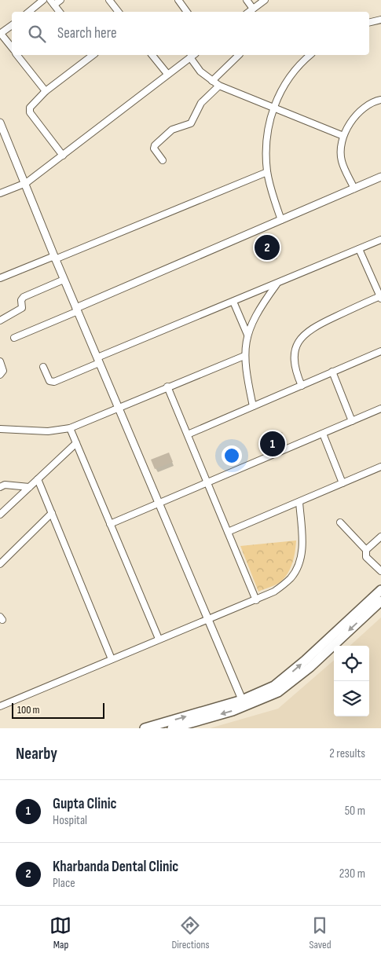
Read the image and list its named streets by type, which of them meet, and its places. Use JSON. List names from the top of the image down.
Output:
{
  "scale_bar": "100 m",
  "page": {
    "search": "Search here",
    "pins": ["2", "1"],
    "scale": "100 m",
    "heading": ["Nearby", "2 results"],
    "list": [
      {
        "mark": "1",
        "name": "Gupta Clinic",
        "note": "Hospital",
        "value": "50 m"
      },
      {
        "mark": "2",
        "name": "Kharbanda Dental Clinic",
        "note": "Place",
        "value": "230 m"
      }
    ],
    "nav": ["Map", "Directions", "Saved"]
  }
}
